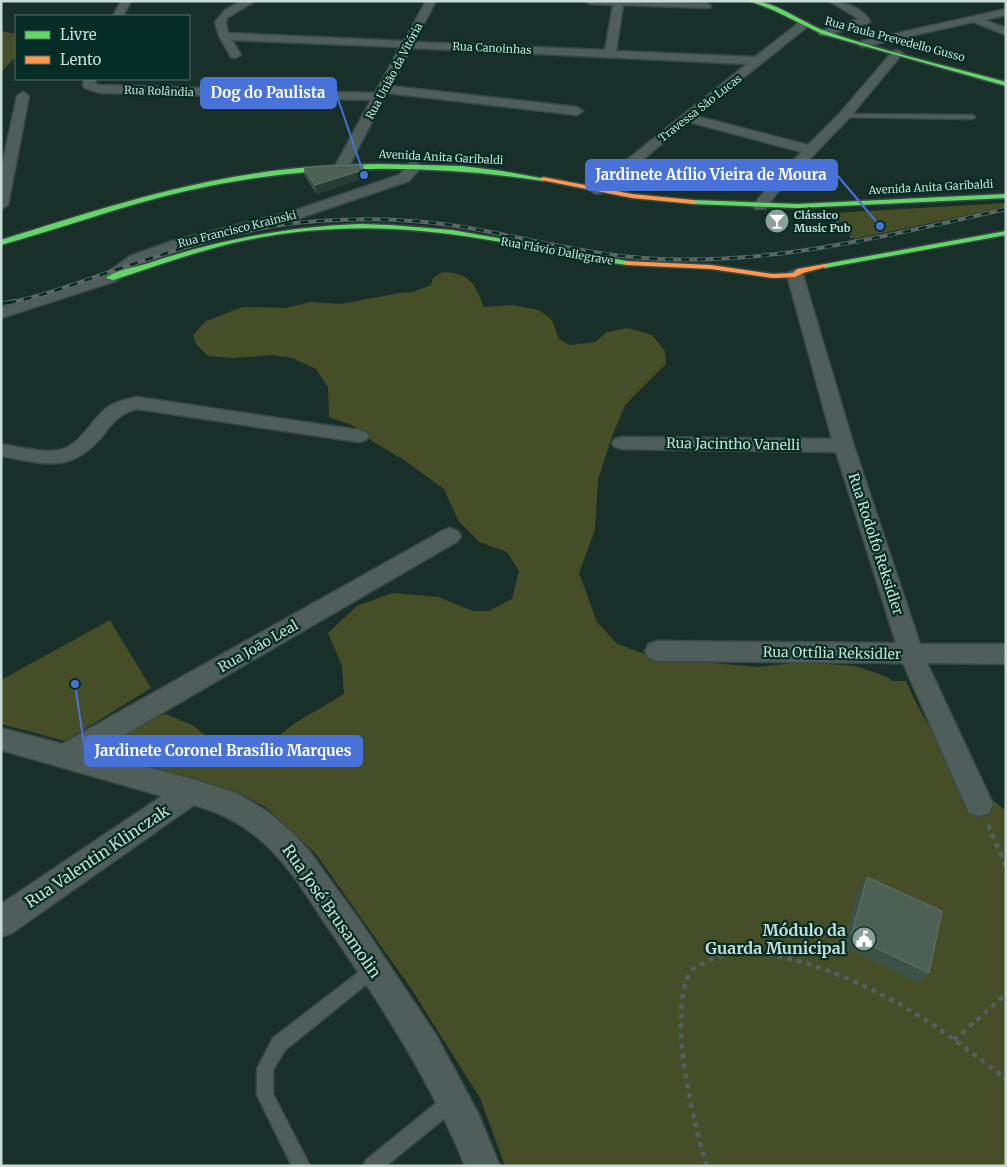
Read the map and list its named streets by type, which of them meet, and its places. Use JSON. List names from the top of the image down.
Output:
{
  "streets": {
    "street": [
      "Rua Paula Prevedello Gusso",
      "Rua Canoinhas",
      "Rua União da Vitória",
      "Rua Rolândia",
      "Travessa São Lucas",
      "Avenida Anita Garibaldi",
      "Rua Francisco Krainski",
      "Rua Flávio Dallegrave",
      "Rua Jacintho Vanelli",
      "Rua Rodolfo Reksidler",
      "Rua João Leal",
      "Rua Ottília Reksidler",
      "Rua Valentin Klinczak",
      "Rua José Brusamolin"
    ]
  },
  "crossings": [
    ["Rua Paula Prevedello Gusso", "Travessa São Lucas"],
    ["Rua Canoinhas", "Rua União da Vitória"],
    ["Rua Canoinhas", "Travessa São Lucas"],
    ["Rua União da Vitória", "Rua Rolândia"],
    ["Rua União da Vitória", "Avenida Anita Garibaldi"],
    ["Travessa São Lucas", "Avenida Anita Garibaldi"],
    ["Avenida Anita Garibaldi", "Rua Francisco Krainski"],
    ["Rua Francisco Krainski", "Rua Flávio Dallegrave"],
    ["Rua Flávio Dallegrave", "Rua Rodolfo Reksidler"],
    ["Rua Jacintho Vanelli", "Rua Rodolfo Reksidler"],
    ["Rua Rodolfo Reksidler", "Rua Ottília Reksidler"],
    ["Rua João Leal", "Rua José Brusamolin"],
    ["Rua Valentin Klinczak", "Rua José Brusamolin"]
  ],
  "places": {
    "other": ["Dog do Paulista", "Jardinete Atílio Vieira de Moura", "Jardinete Coronel Brasílio Marques"],
    "bar": ["Clássico Music Pub"],
    "public building": ["Módulo da Guarda Municipal"]
  },
  "legend": ["Livre", "Lento"]
}
